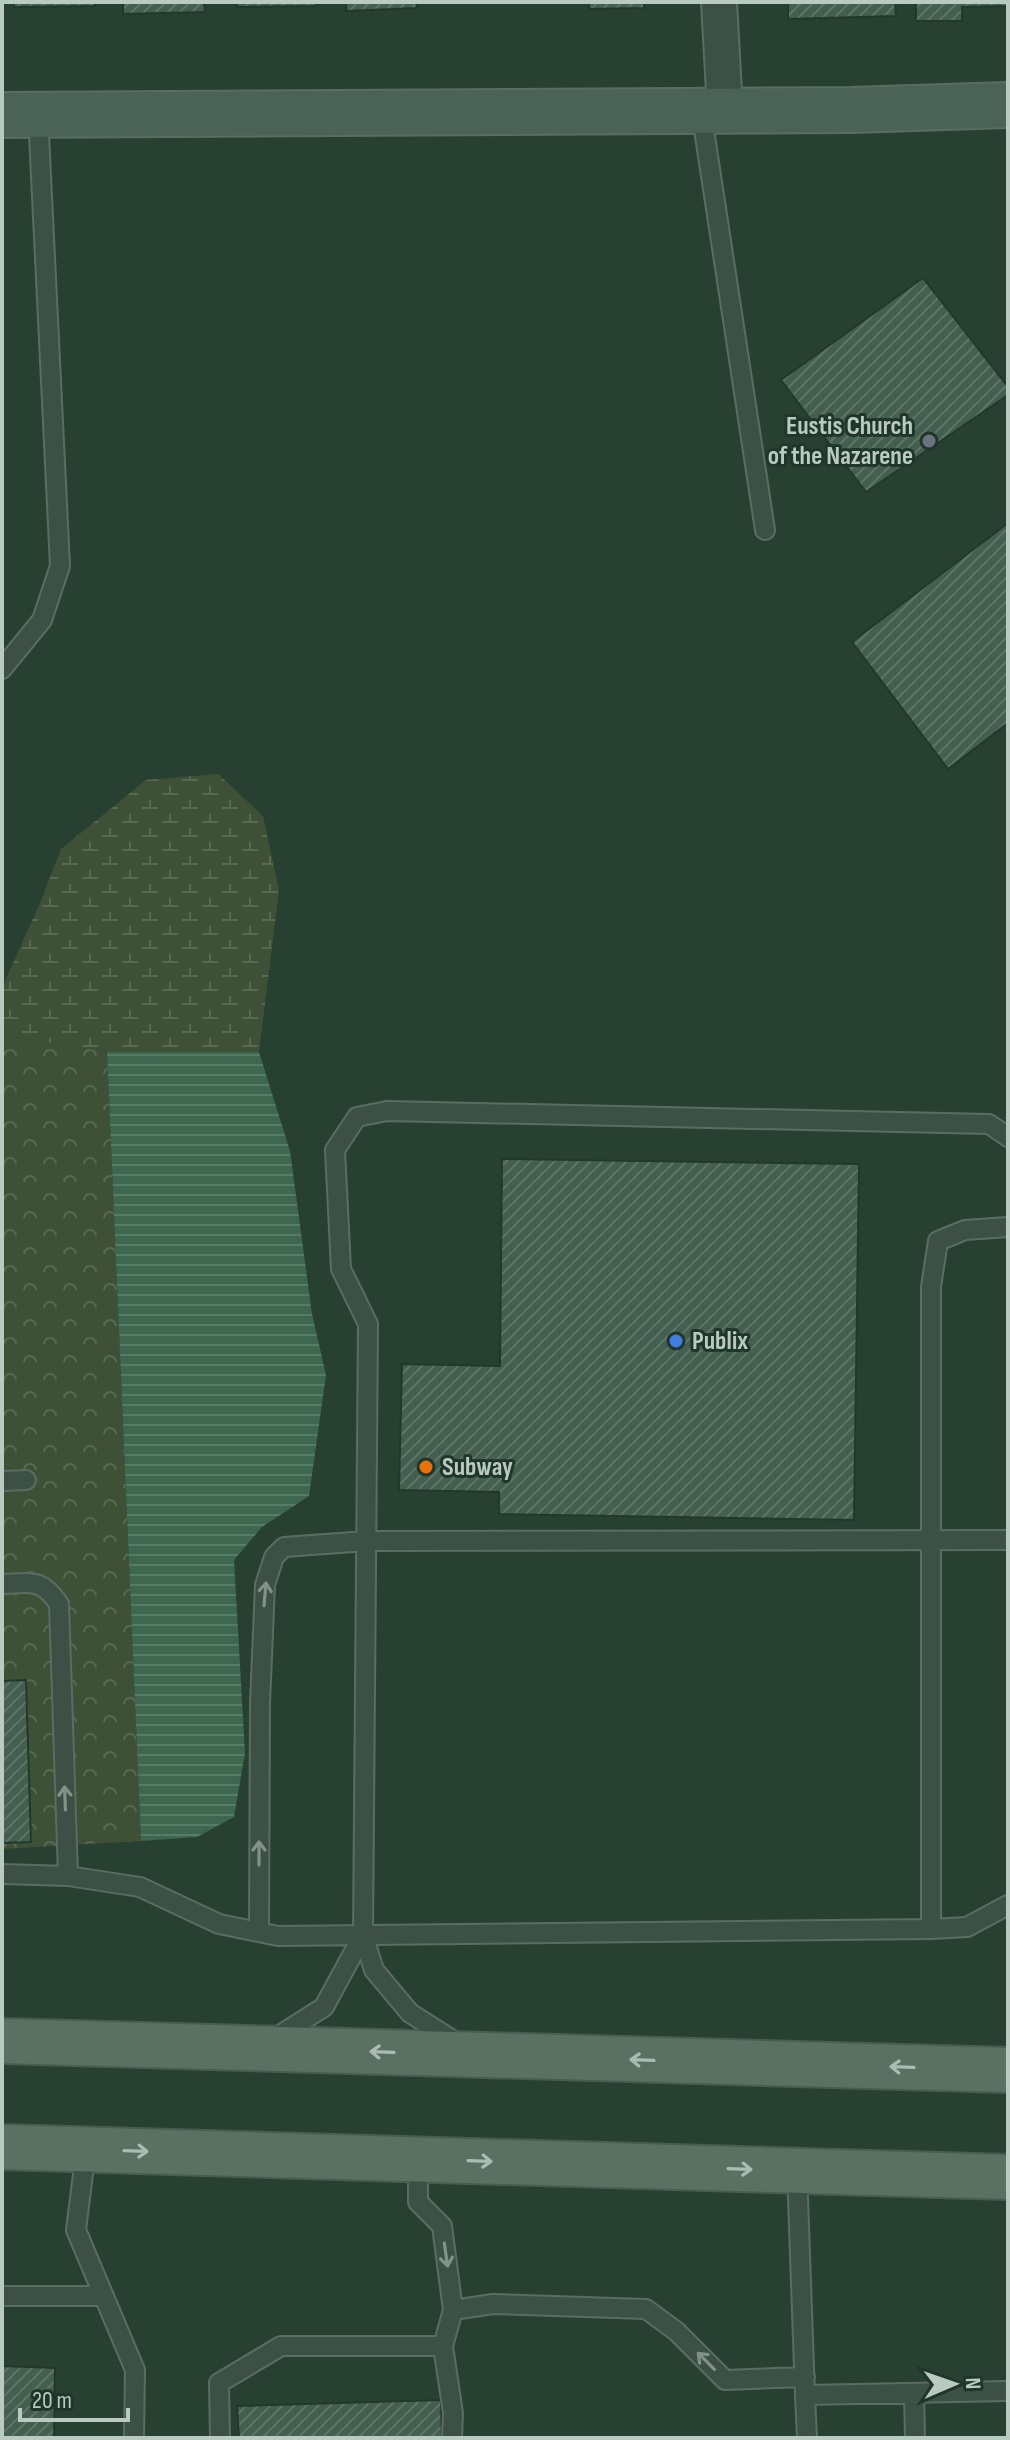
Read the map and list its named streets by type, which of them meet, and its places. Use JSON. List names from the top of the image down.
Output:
{
  "places": ["Eustis Church of the Nazarene", "Publix", "Subway"],
  "scale_bar": "20 m",
  "north": "right"
}
